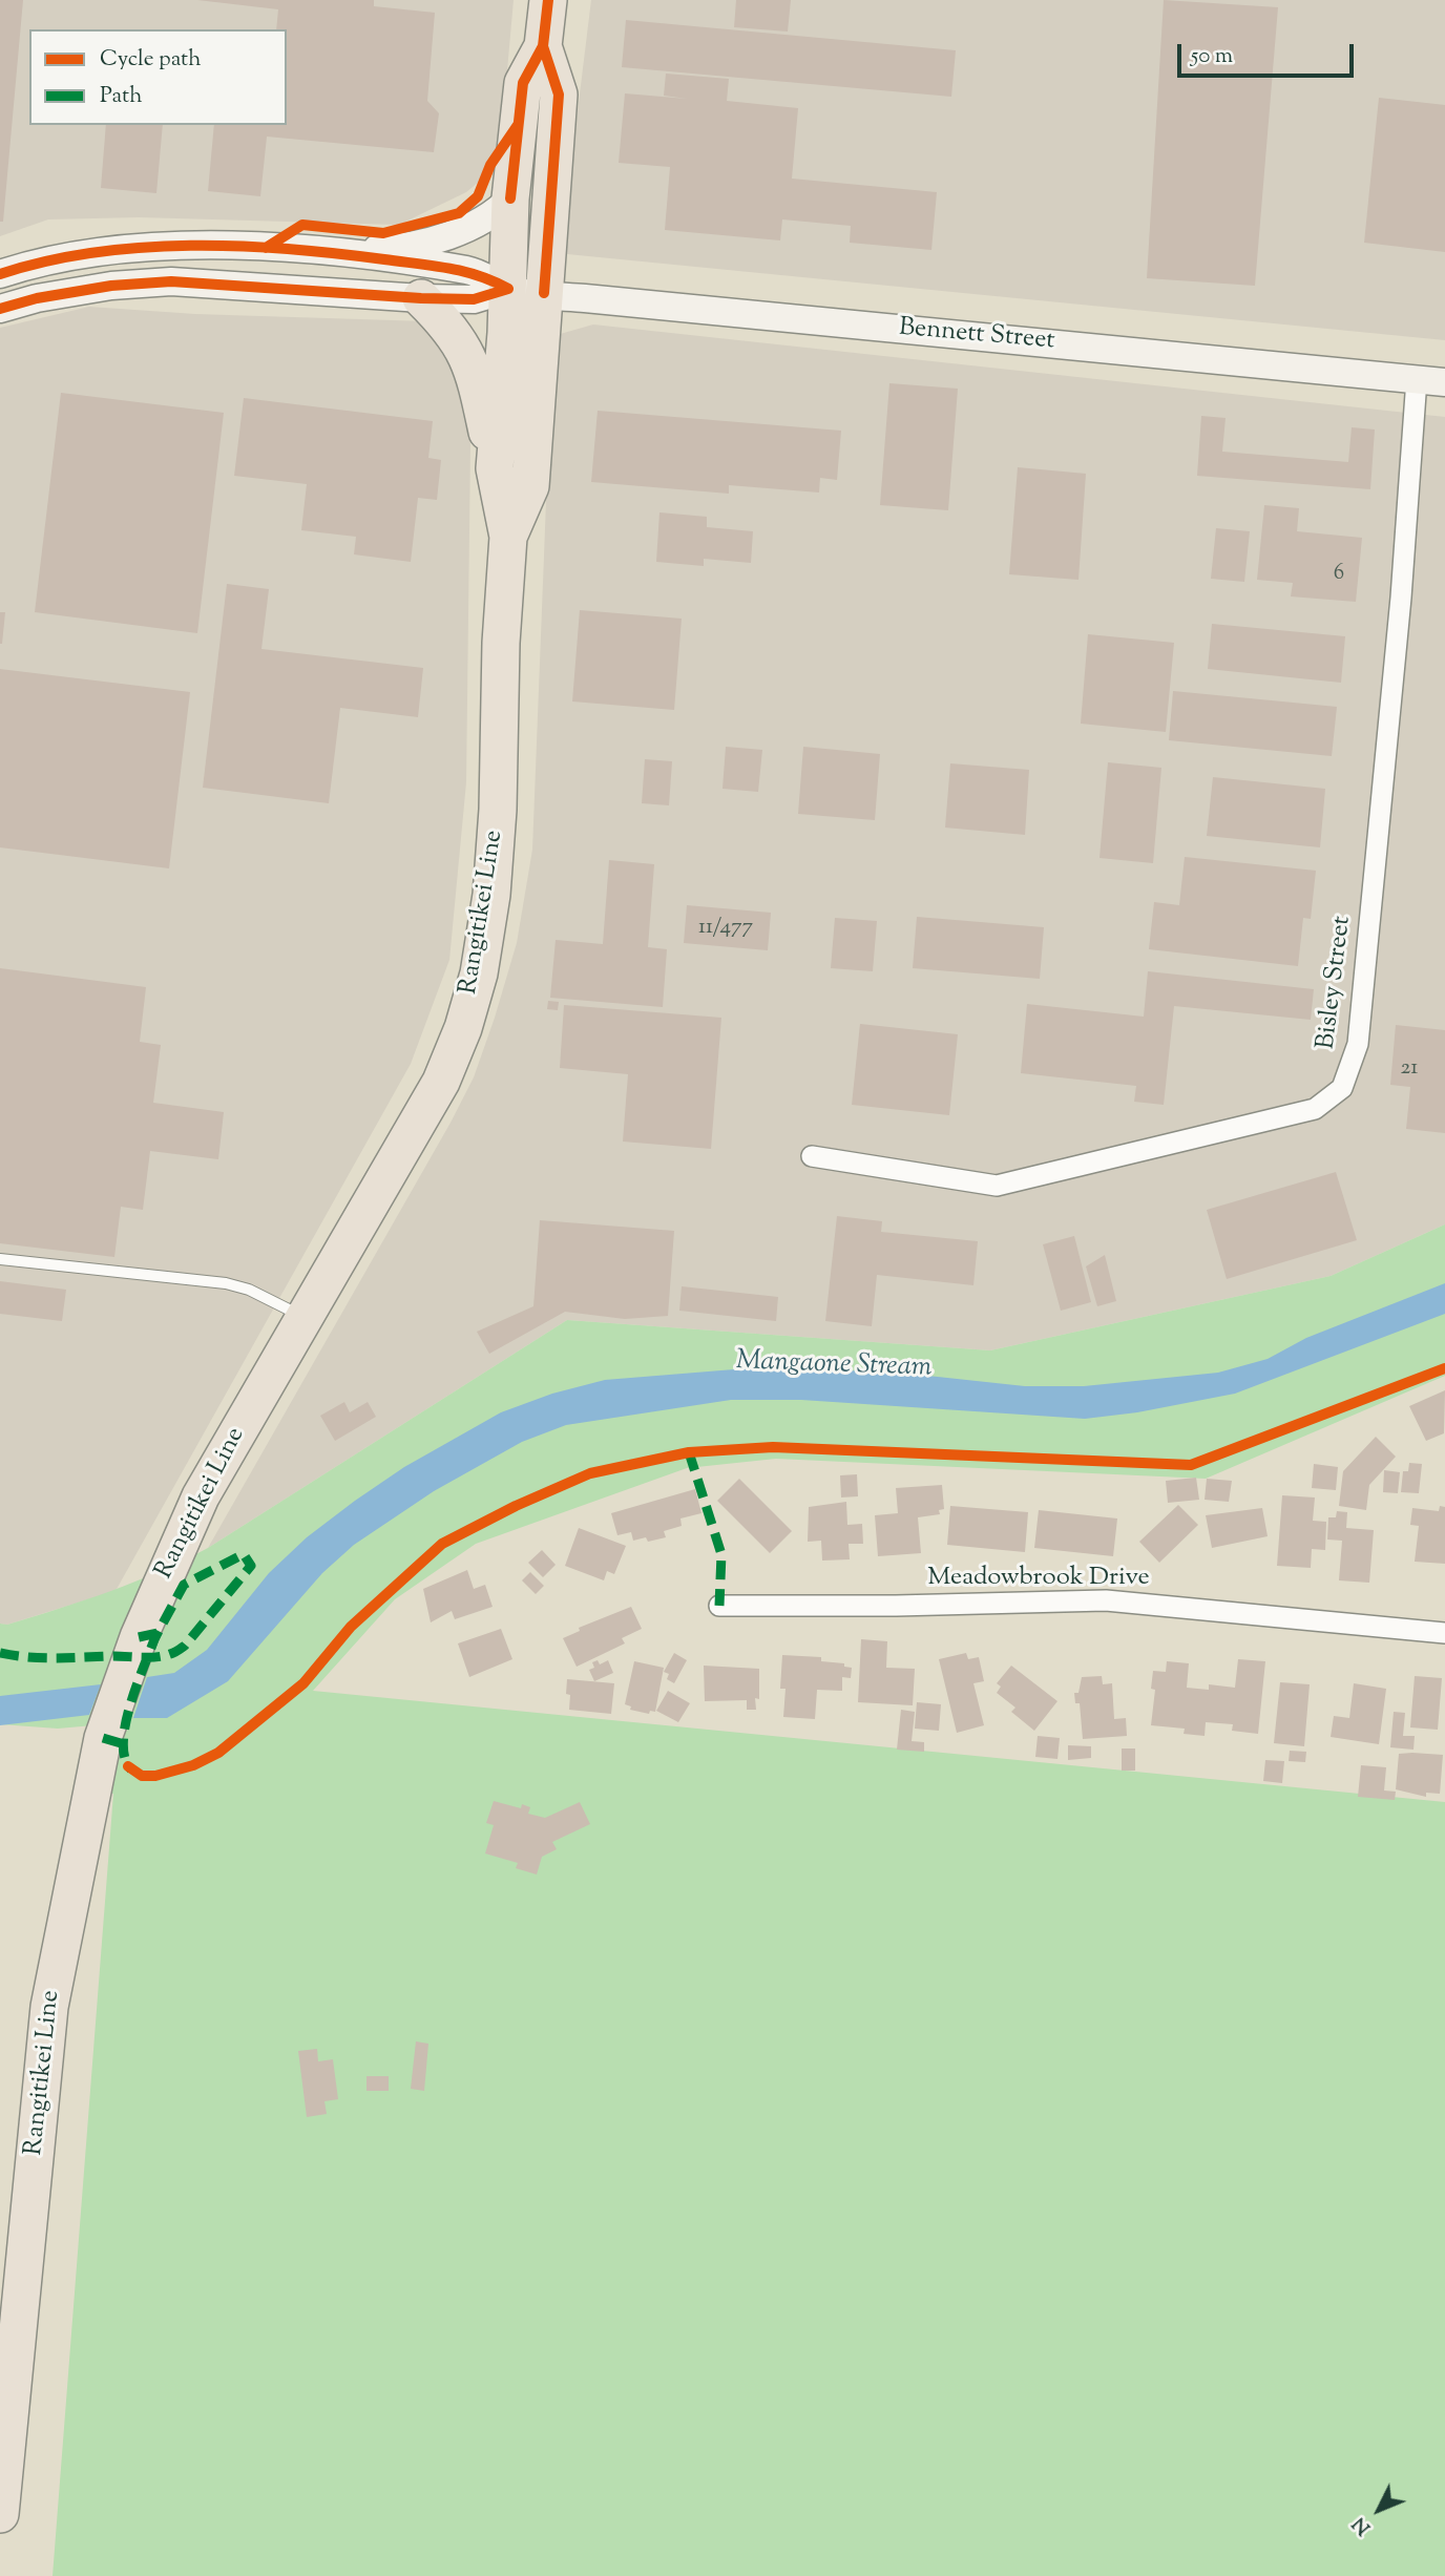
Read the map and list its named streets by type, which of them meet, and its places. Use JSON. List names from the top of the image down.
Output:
{
  "streets": {
    "highway": ["Rangitikei Line"],
    "main road": ["Bennett Street"],
    "street": ["Bisley Street", "Meadowbrook Drive"]
  },
  "crossings": [
    ["Bennett Street", "Rangitikei Line"],
    ["Bennett Street", "Bisley Street"]
  ],
  "water": ["Mangaone Stream"],
  "house_numbers": ["6", "11/477", "21"],
  "legend": ["Cycle path", "Path"],
  "scale_bar": "50 m",
  "north": "bottom left"
}
